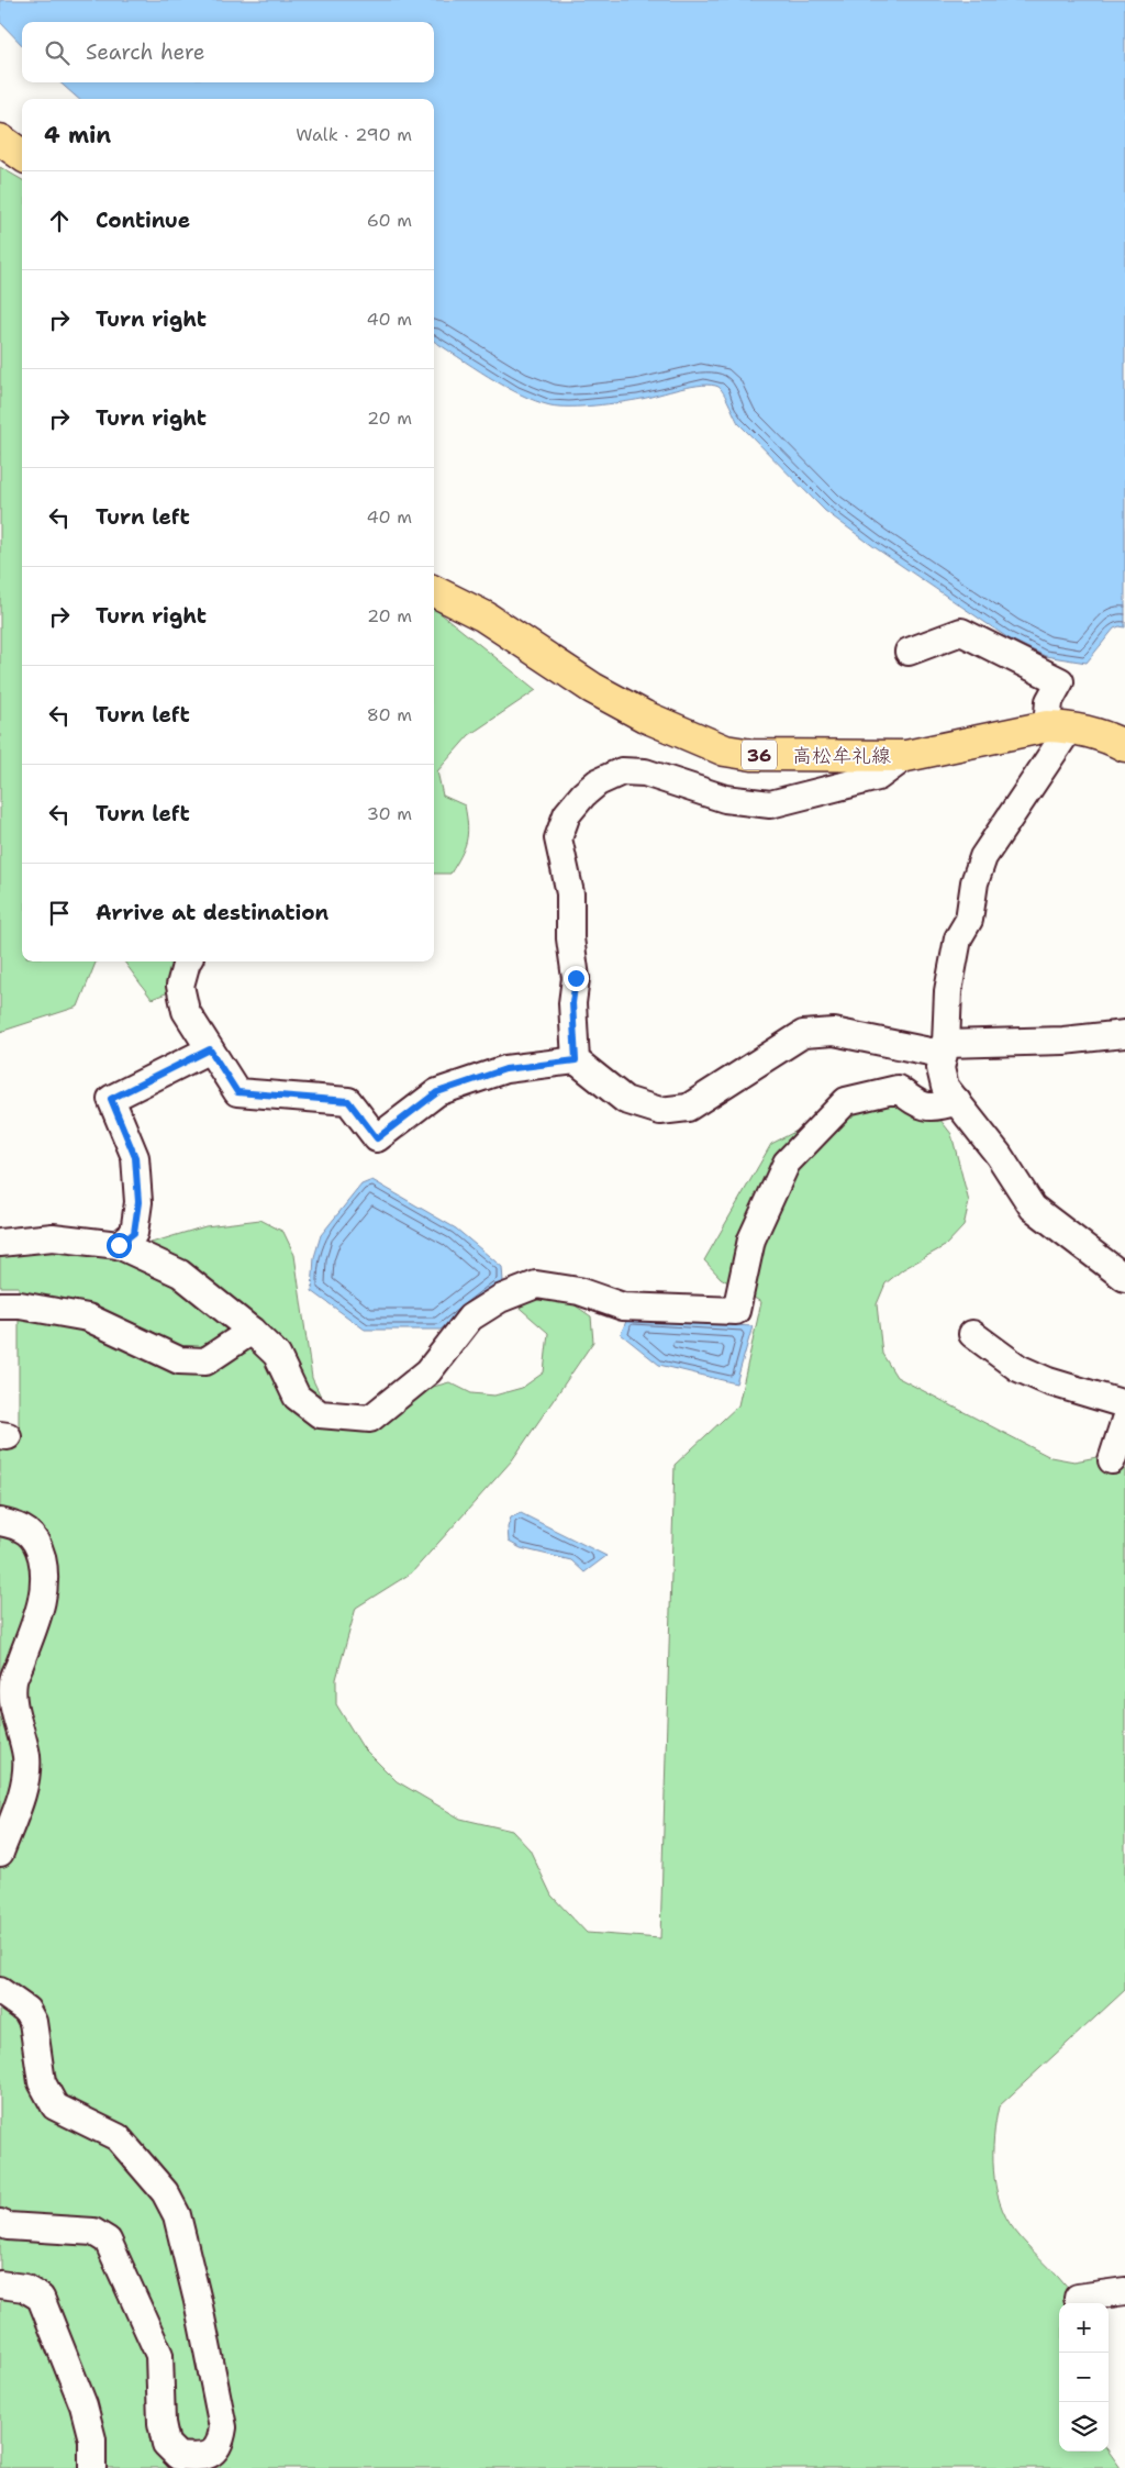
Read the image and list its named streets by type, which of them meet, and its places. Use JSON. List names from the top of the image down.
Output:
{
  "streets": {
    "main road": ["36", "高松牟礼線"]
  },
  "page": {
    "search": "Search here",
    "heading": ["4 min", "Walk · 290 m"],
    "list": [
      ["Continue", "60 m"],
      ["Turn right", "40 m"],
      ["Turn right", "20 m"],
      ["Turn left", "40 m"],
      ["Turn right", "20 m"],
      ["Turn left", "80 m"],
      ["Turn left", "30 m"],
      "Arrive at destination"
    ],
    "map_buttons": ["+", "−"]
  }
}
